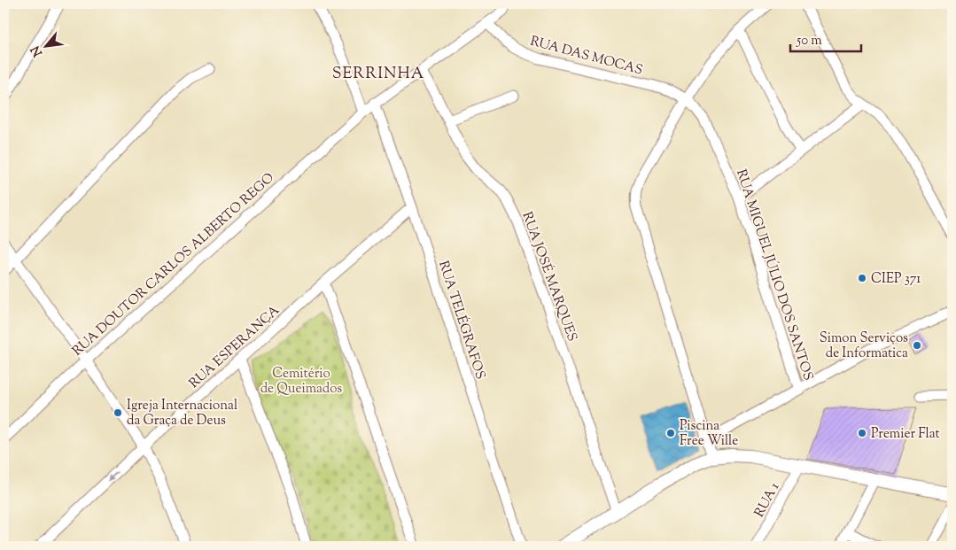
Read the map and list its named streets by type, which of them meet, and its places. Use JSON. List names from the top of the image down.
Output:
{
  "streets": {
    "street": [
      "RUA DAS MOCAS",
      "RUA DOUTOR CARLOS ALBERTO REGO",
      "RUA MIGUEL JÚLIO DOS SANTOS",
      "RUA JOSÉ MARQUES",
      "RUA TELÉGRAFOS",
      "RUA ESPERANÇA",
      "RUA 1"
    ]
  },
  "crossings": [
    ["RUA DAS MOCAS", "RUA DOUTOR CARLOS ALBERTO REGO"],
    ["RUA DAS MOCAS", "RUA MIGUEL JÚLIO DOS SANTOS"],
    ["RUA DOUTOR CARLOS ALBERTO REGO", "RUA JOSÉ MARQUES"],
    ["RUA DOUTOR CARLOS ALBERTO REGO", "RUA TELÉGRAFOS"],
    ["RUA TELÉGRAFOS", "RUA ESPERANÇA"]
  ],
  "districts": ["SERRINHA"],
  "parks": ["Cemitério de Queimados"],
  "places": [
    "CIEP 371",
    "Simon Serviços de Informatica",
    "Igreja Internacional da Graça de Deus",
    "Piscina Free Wille",
    "Premier Flat"
  ],
  "scale_bar": "50 m",
  "north": "bottom left"
}
